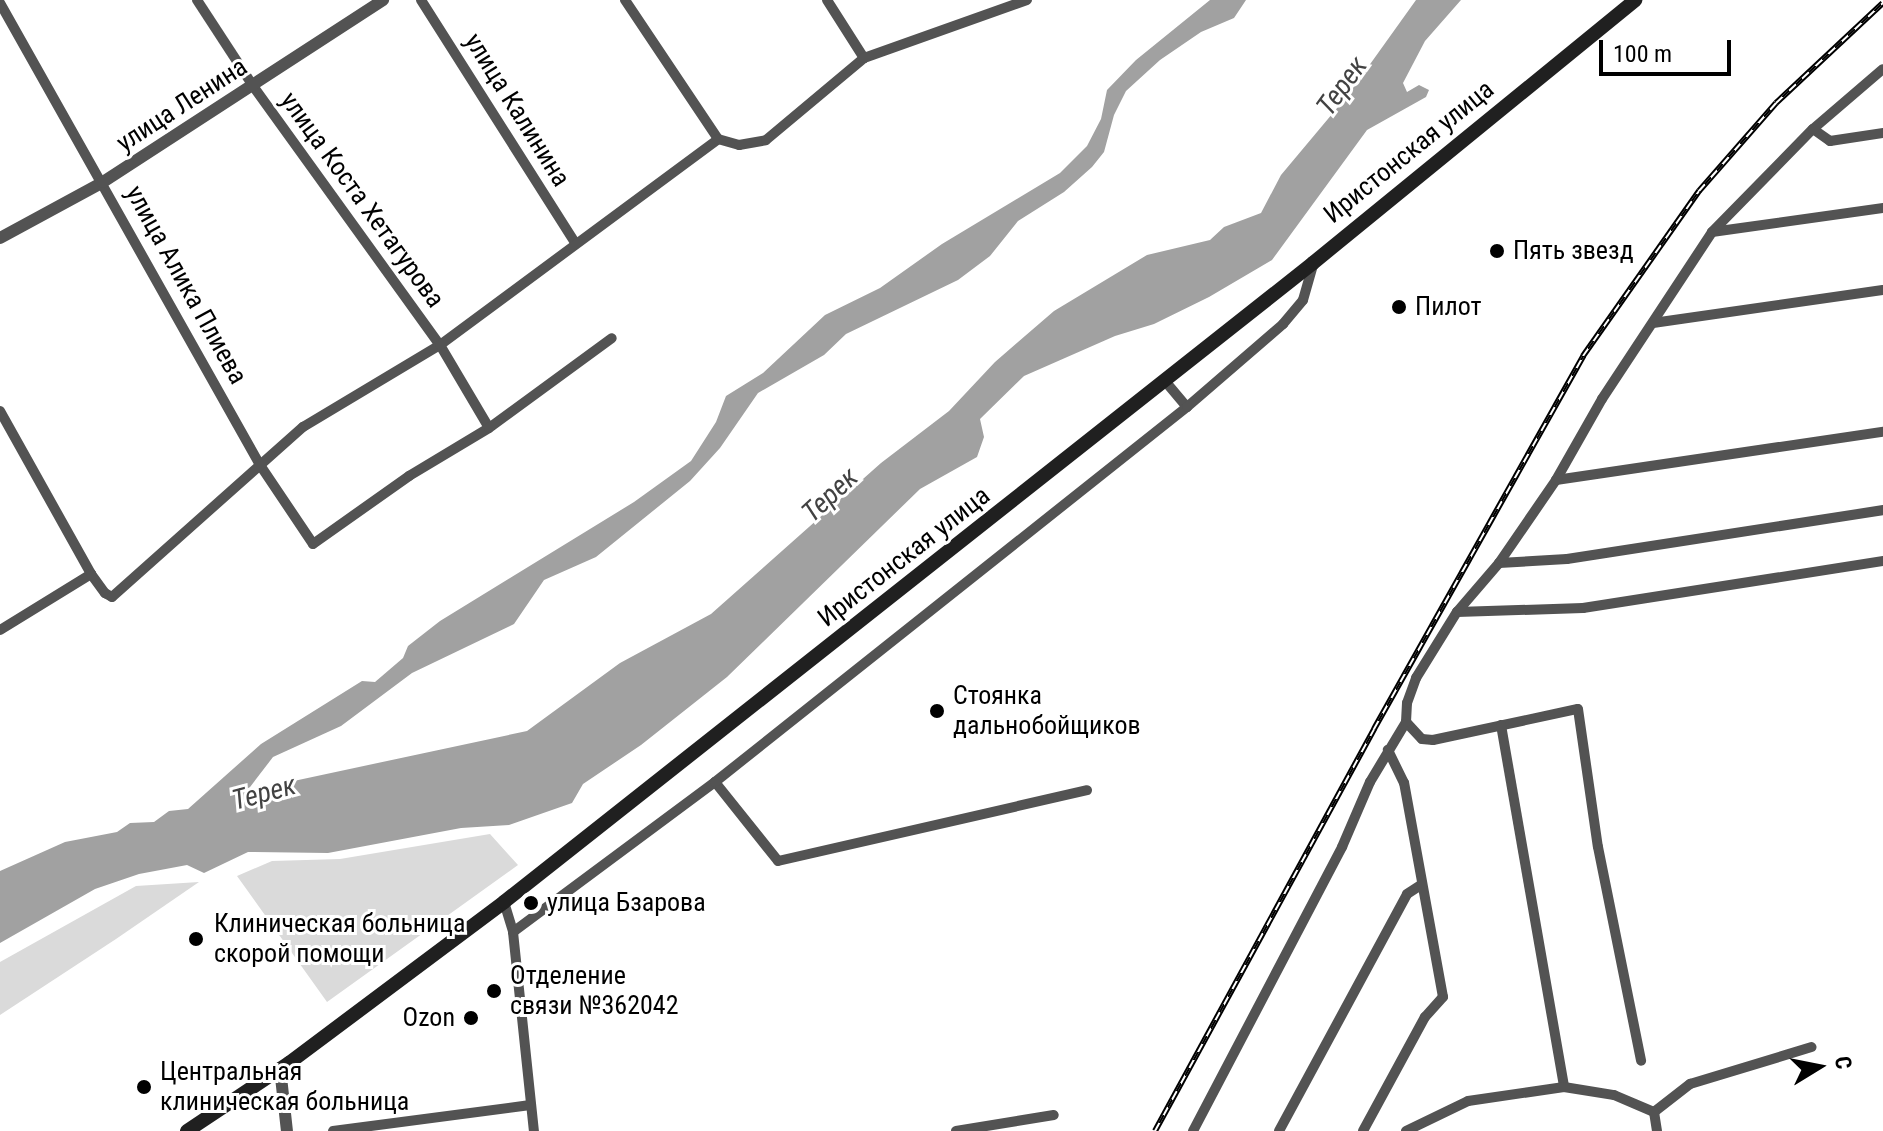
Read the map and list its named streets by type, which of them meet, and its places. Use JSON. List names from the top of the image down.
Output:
{
  "streets": {
    "main road": ["Иристонская улица"],
    "street": [
      "улица Ленина",
      "улица Калинина",
      "улица Коста Хетагурова",
      "улица Алика Плиева"
    ]
  },
  "crossings": [
    ["улица Ленина", "улица Коста Хетагурова"],
    ["улица Ленина", "улица Алика Плиева"],
    ["улица Коста Хетагурова", "улица Алика Плиева"]
  ],
  "water": ["Терек"],
  "places": [
    "Пять звезд",
    "Пилот",
    "Стоянка дальнобойщиков",
    "улица Бзарова",
    "Клиническая больница скорой помощи",
    "Отделение связи №362042",
    "Ozon",
    "Центральная клиническая больница"
  ],
  "scale_bar": "100 m",
  "north": "right"
}
